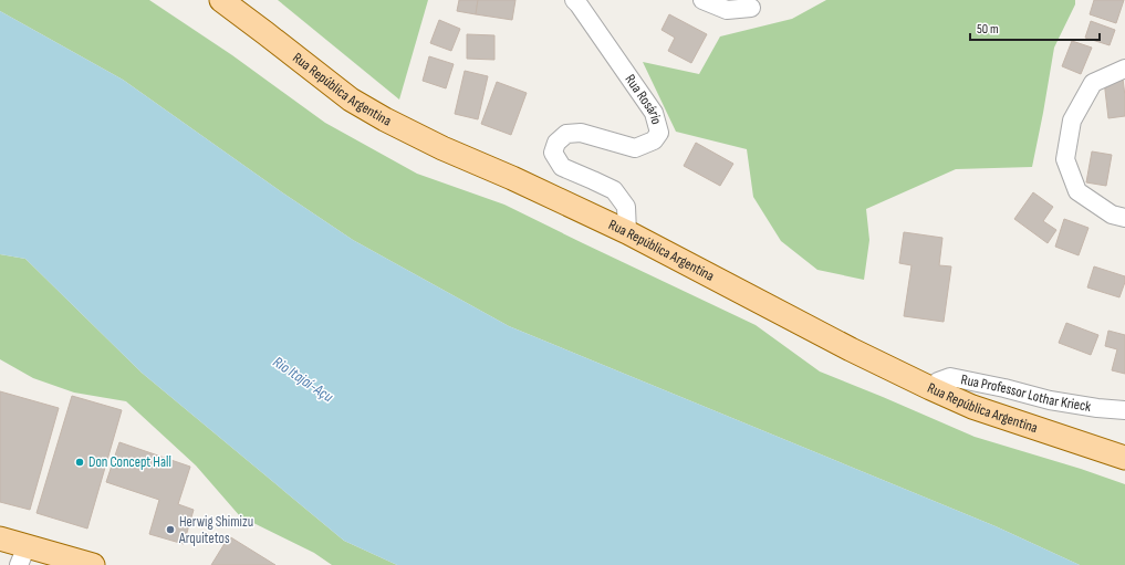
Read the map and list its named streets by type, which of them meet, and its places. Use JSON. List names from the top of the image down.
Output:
{
  "streets": {
    "main road": ["Rua República Argentina"],
    "street": ["Rua Rosário", "Rua Professor Lothar Krieck"]
  },
  "crossings": [
    ["Rua República Argentina", "Rua Rosário"],
    ["Rua República Argentina", "Rua Professor Lothar Krieck"]
  ],
  "water": ["Rio Itajaí-Açu"],
  "places": ["Don Concept Hall", "Herwig Shimizu Arquitetos"],
  "scale_bar": "50 m"
}
